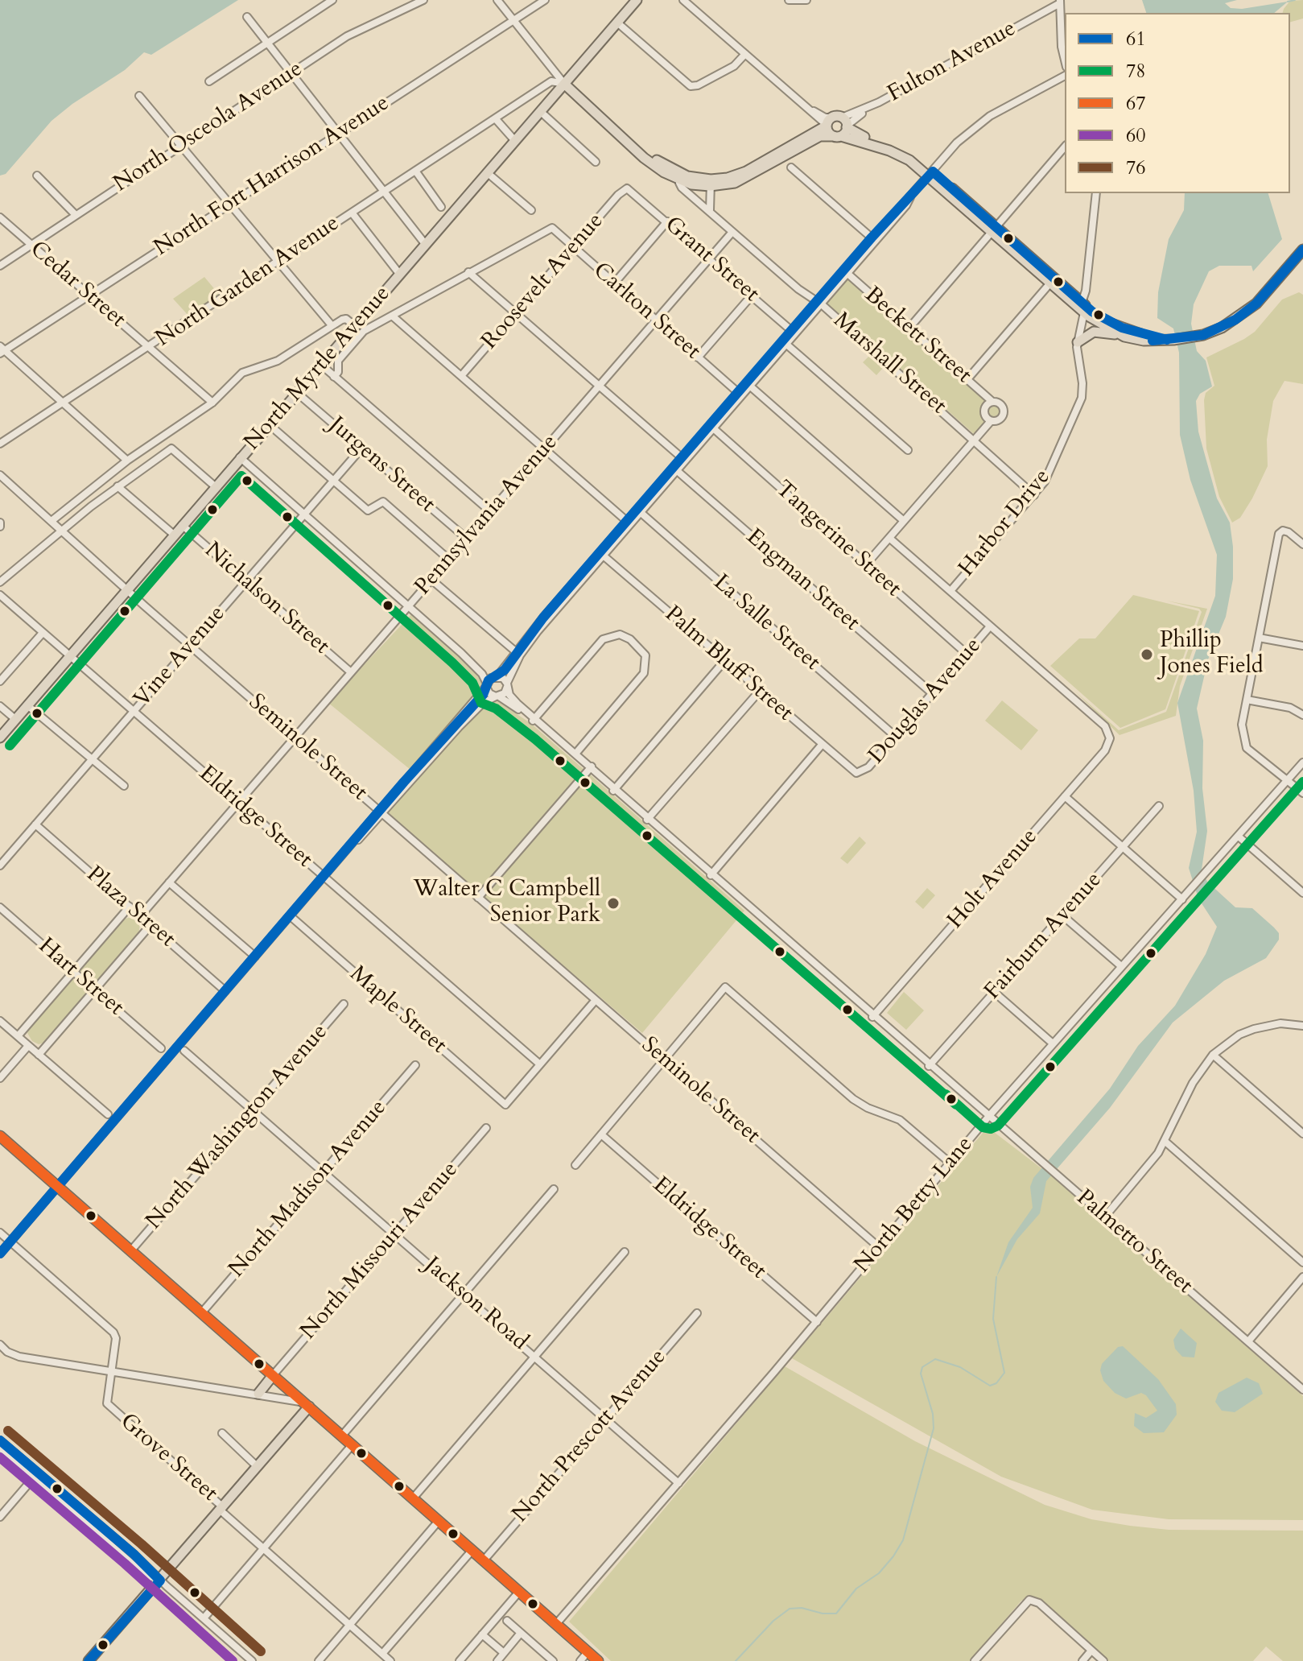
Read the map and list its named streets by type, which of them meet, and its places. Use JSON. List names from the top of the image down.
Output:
{
  "streets": {
    "main road": ["Fulton Avenue", "Marshall Street", "North Myrtle Avenue"],
    "street": [
      "North Osceola Avenue",
      "North Fort Harrison Avenue",
      "Grant Street",
      "North Garden Avenue",
      "Roosevelt Avenue",
      "Cedar Street",
      "Carlton Street",
      "Beckett Street",
      "Jurgens Street",
      "Pennsylvania Avenue",
      "Harbor Drive",
      "Tangerine Street",
      "Engman Street",
      "Nichalson Street",
      "La Salle Street",
      "Vine Avenue",
      "Palm Bluff Street",
      "Douglas Avenue",
      "Seminole Street",
      "Eldridge Street",
      "Holt Avenue",
      "Plaza Street",
      "Fairburn Avenue",
      "Hart Street",
      "Maple Street",
      "North Washington Avenue",
      "North Madison Avenue",
      "North Betty Lane",
      "Palmetto Street",
      "North Missouri Avenue",
      "Jackson Road",
      "North Prescott Avenue",
      "Grove Street"
    ]
  },
  "crossings": [
    ["Fulton Avenue", "Marshall Street"],
    ["North Osceola Avenue", "Cedar Street"],
    ["North Fort Harrison Avenue", "Cedar Street"],
    ["North Fort Harrison Avenue", "Marshall Street"],
    ["Grant Street", "Roosevelt Avenue"],
    ["Grant Street", "Pennsylvania Avenue"],
    ["North Garden Avenue", "Cedar Street"],
    ["North Garden Avenue", "Marshall Street"],
    ["North Garden Avenue", "North Myrtle Avenue"],
    ["Roosevelt Avenue", "Carlton Street"],
    ["Carlton Street", "Pennsylvania Avenue"],
    ["Marshall Street", "North Myrtle Avenue"],
    ["Marshall Street", "Pennsylvania Avenue"],
    ["Marshall Street", "Harbor Drive"],
    ["North Myrtle Avenue", "Jurgens Street"],
    ["North Myrtle Avenue", "Nichalson Street"],
    ["North Myrtle Avenue", "Seminole Street"],
    ["North Myrtle Avenue", "Eldridge Street"],
    ["Jurgens Street", "Pennsylvania Avenue"],
    ["Jurgens Street", "Vine Avenue"],
    ["Pennsylvania Avenue", "Nichalson Street"],
    ["Pennsylvania Avenue", "Seminole Street"],
    ["Pennsylvania Avenue", "Eldridge Street"],
    ["Pennsylvania Avenue", "Plaza Street"],
    ["Tangerine Street", "Douglas Avenue"],
    ["Engman Street", "Douglas Avenue"],
    ["Nichalson Street", "Vine Avenue"],
    ["La Salle Street", "Douglas Avenue"],
    ["Vine Avenue", "Seminole Street"],
    ["Vine Avenue", "Eldridge Street"],
    ["Vine Avenue", "Plaza Street"],
    ["Palm Bluff Street", "Douglas Avenue"],
    ["Douglas Avenue", "Holt Avenue"],
    ["Seminole Street", "North Betty Lane"],
    ["Eldridge Street", "Maple Street"],
    ["Eldridge Street", "North Betty Lane"],
    ["Holt Avenue", "Palmetto Street"],
    ["Fairburn Avenue", "Palmetto Street"],
    ["North Washington Avenue", "Jackson Road"],
    ["North Madison Avenue", "Jackson Road"],
    ["North Betty Lane", "Palmetto Street"],
    ["North Betty Lane", "Jackson Road"],
    ["North Missouri Avenue", "Jackson Road"],
    ["Jackson Road", "North Prescott Avenue"]
  ],
  "places": ["Phillip Jones Field", "Walter C Campbell Senior Park"],
  "lines": [
    "transit line 61",
    "transit line 78",
    "transit line 67",
    "transit line 76",
    "transit line 60"
  ],
  "legend": [
    "61",
    "78",
    "67",
    "60",
    "76"
  ]
}
